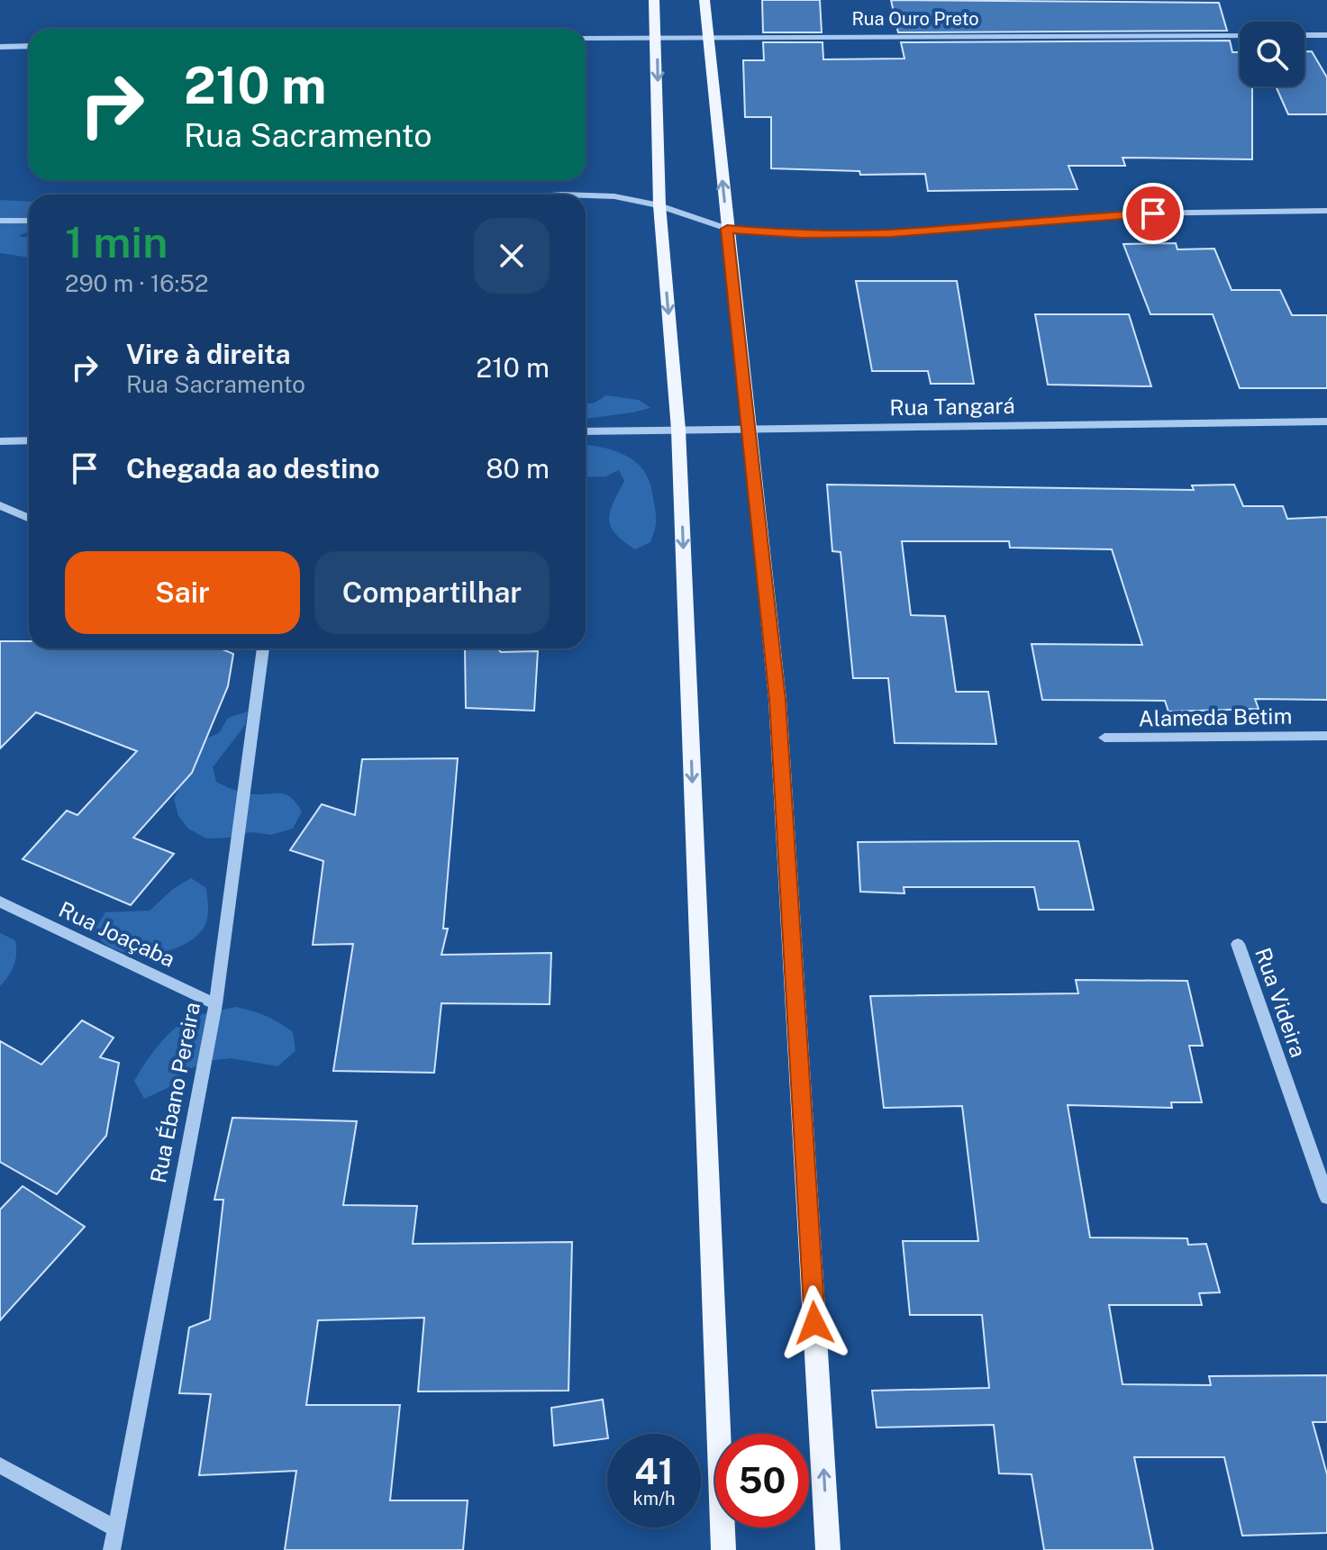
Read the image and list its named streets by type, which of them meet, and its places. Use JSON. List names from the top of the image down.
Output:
{
  "streets": {
    "street": [
      "Rua Ouro Preto",
      "Rua Tangará",
      "Alameda Betim",
      "Rua Joaçaba",
      "Rua Videira",
      "Rua Ébano Pereira"
    ]
  },
  "crossings": [
    ["Rua Joaçaba", "Rua Ébano Pereira"]
  ],
  "page": {
    "turn": ["210 m", "Rua Sacramento"],
    "heading": ["1 min", "290 m · 16:52"],
    "list": [
      {
        "name": "Vire à direita",
        "note": "Rua Sacramento",
        "value": "210 m"
      },
      {
        "name": "Chegada ao destino",
        "value": "80 m"
      }
    ],
    "buttons": ["Sair", "Compartilhar"],
    "speed": "41 km/h",
    "limit": "50"
  }
}
